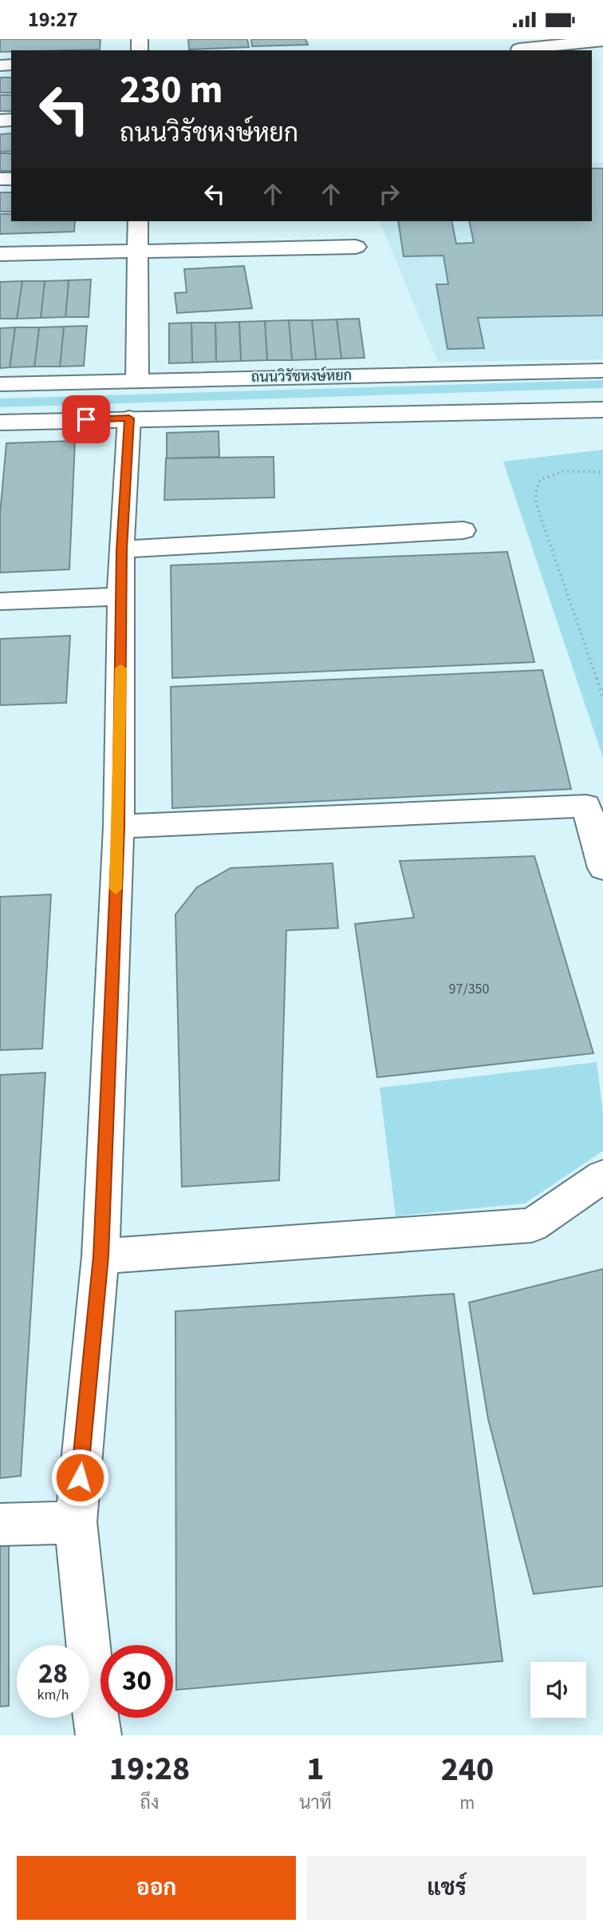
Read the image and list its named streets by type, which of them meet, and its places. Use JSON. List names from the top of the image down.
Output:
{
  "streets": {
    "street": ["ถนนวิรัชหงษ์หยก"]
  },
  "house_numbers": ["97/350"],
  "page": {
    "status": "19:27",
    "turn": ["230 m", "ถนนวิรัชหงษ์หยก"],
    "speed": "28 km/h",
    "limit": "30",
    "eta": [
      "19:28",
      "ถึง",
      "1",
      "นาที",
      "240",
      "m"
    ],
    "buttons": ["ออก", "แชร์"]
  }
}
